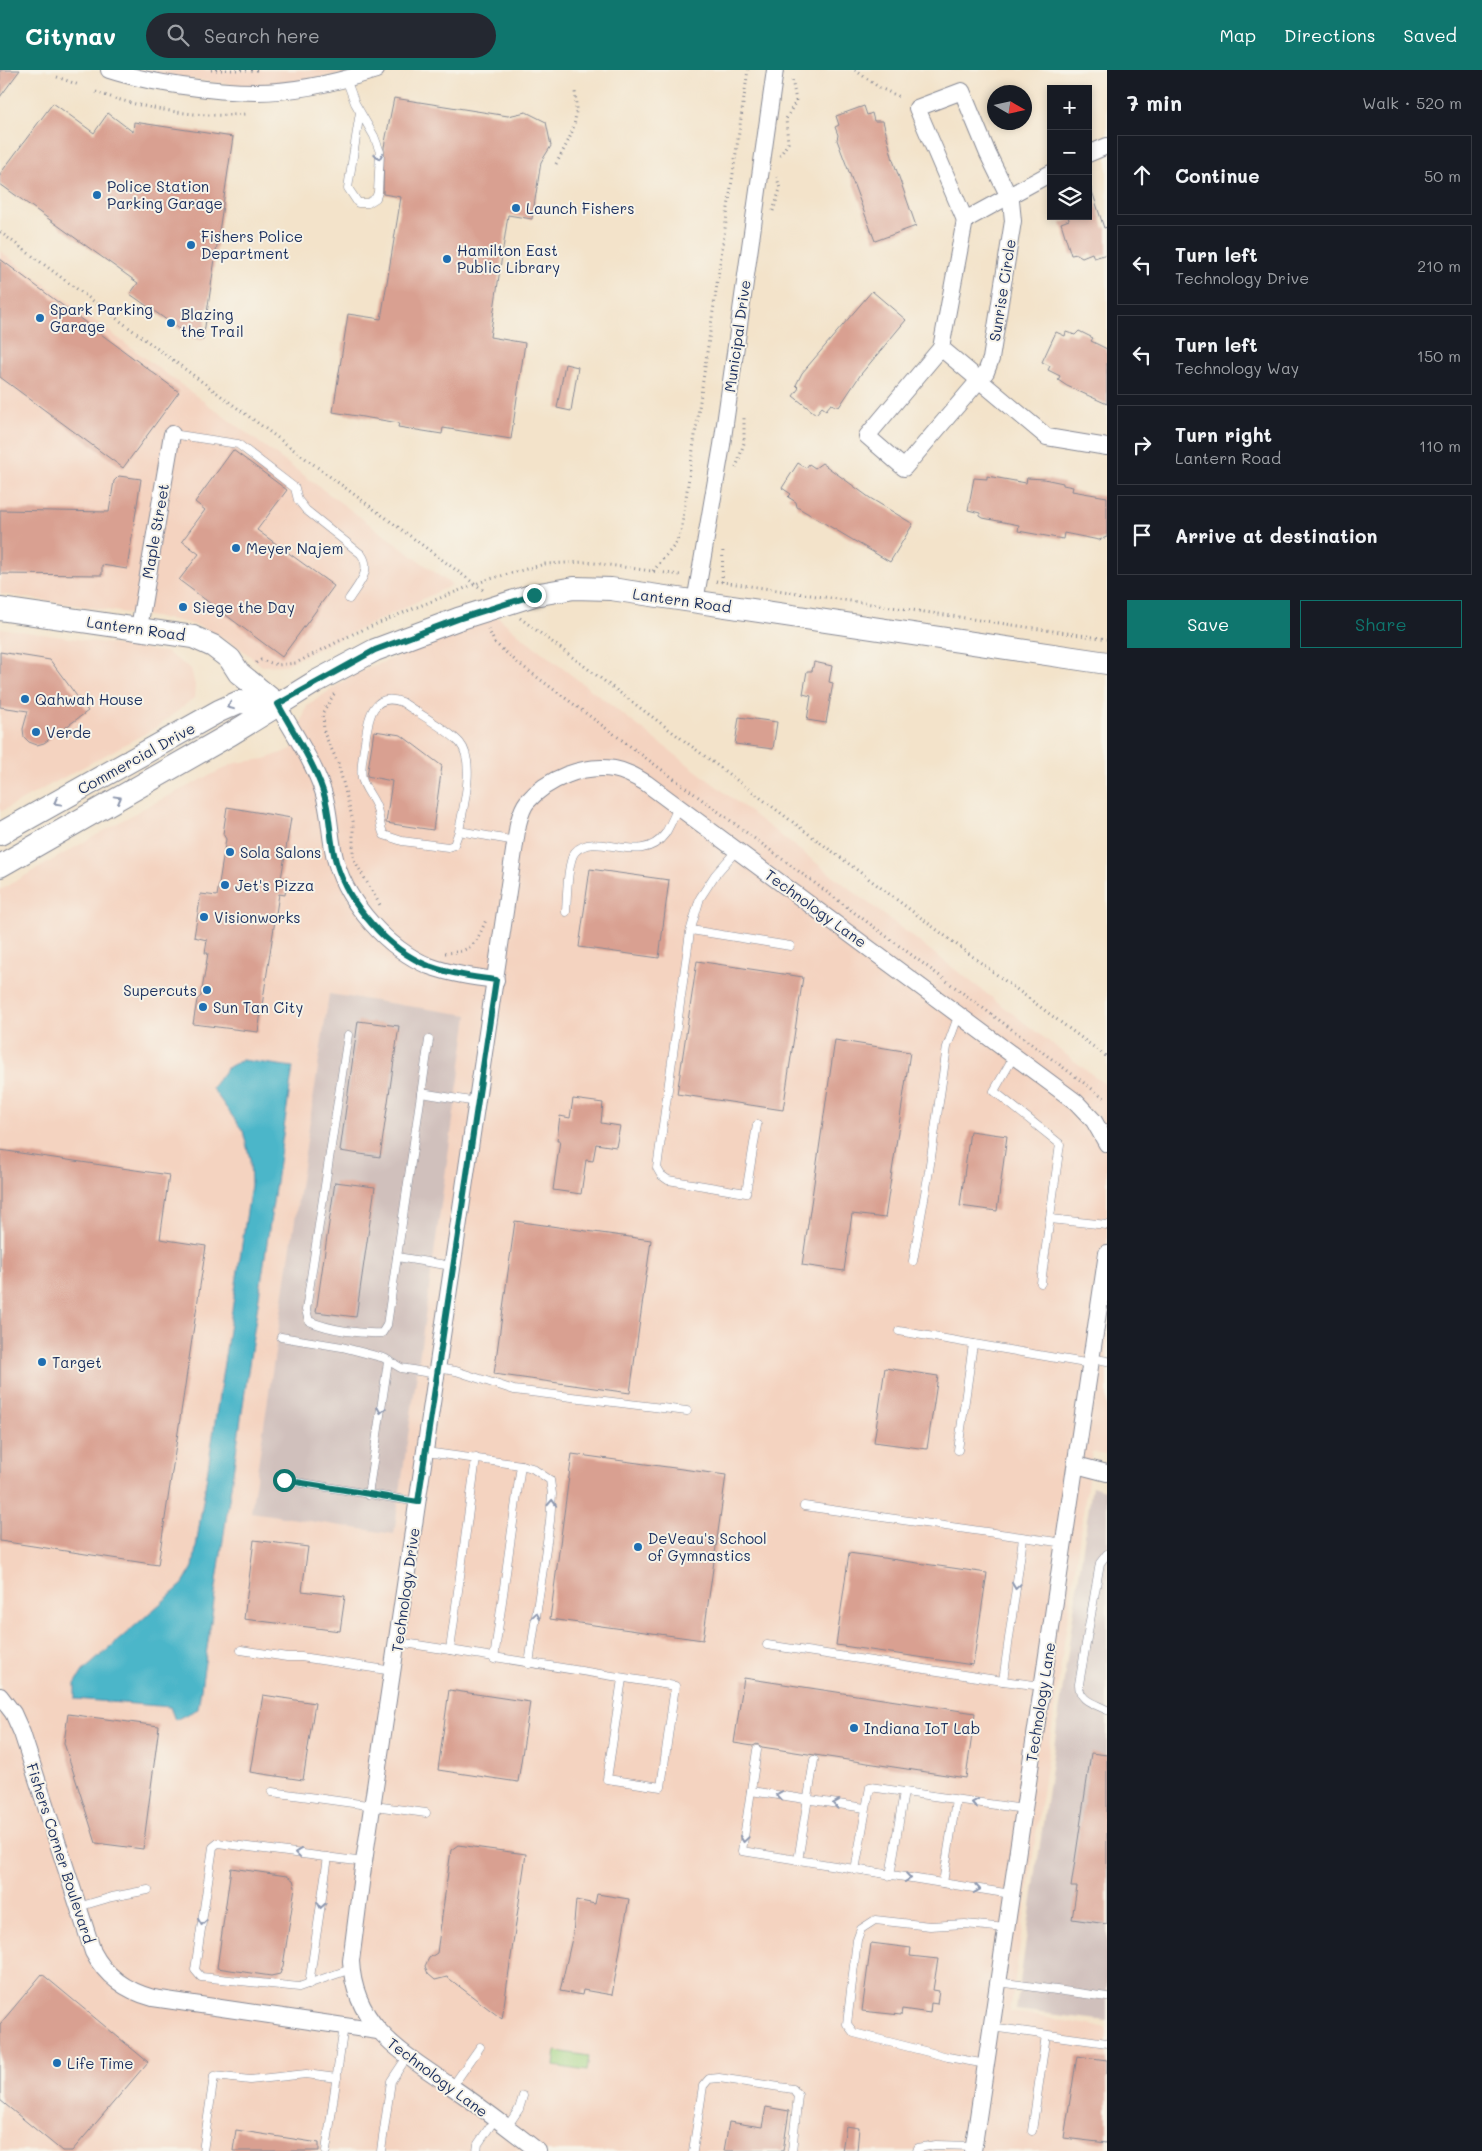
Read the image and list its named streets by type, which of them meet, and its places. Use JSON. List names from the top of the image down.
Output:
{
  "streets": {
    "street": [
      "Sunrise Circle",
      "Municipal Drive",
      "Maple Street",
      "Lantern Road",
      "Commercial Drive",
      "Technology Lane",
      "Technology Drive",
      "Fishers Corner Boulevard"
    ]
  },
  "crossings": [
    ["Municipal Drive", "Lantern Road"],
    ["Maple Street", "Lantern Road"],
    ["Lantern Road", "Commercial Drive"],
    ["Technology Lane", "Technology Drive"],
    ["Technology Lane", "Fishers Corner Boulevard"]
  ],
  "places": [
    "Police Station Parking Garage",
    "Launch Fishers",
    "Fishers Police Department",
    "Hamilton East Public Library",
    "Spark Parking Garage",
    "Blazing the Trail",
    "Meyer Najem",
    "Siege the Day",
    "Qahwah House",
    "Verde",
    "Sola Salons",
    "Jet's Pizza",
    "Visionworks",
    "Supercuts",
    "Sun Tan City",
    "Target",
    "DeVeau's School of Gymnastics",
    "Indiana IoT Lab",
    "Life Time"
  ],
  "north": "right",
  "page": {
    "header": "Citynav",
    "search": "Search here",
    "nav": ["Map", "Directions", "Saved"],
    "heading": ["7 min", "Walk · 520 m"],
    "map_buttons": ["+", "−"],
    "list": [
      ["Continue", "50 m"],
      ["Turn left", "Technology Drive", "210 m"],
      ["Turn left", "Technology Way", "150 m"],
      ["Turn right", "Lantern Road", "110 m"],
      "Arrive at destination"
    ],
    "buttons": ["Save", "Share"]
  }
}
